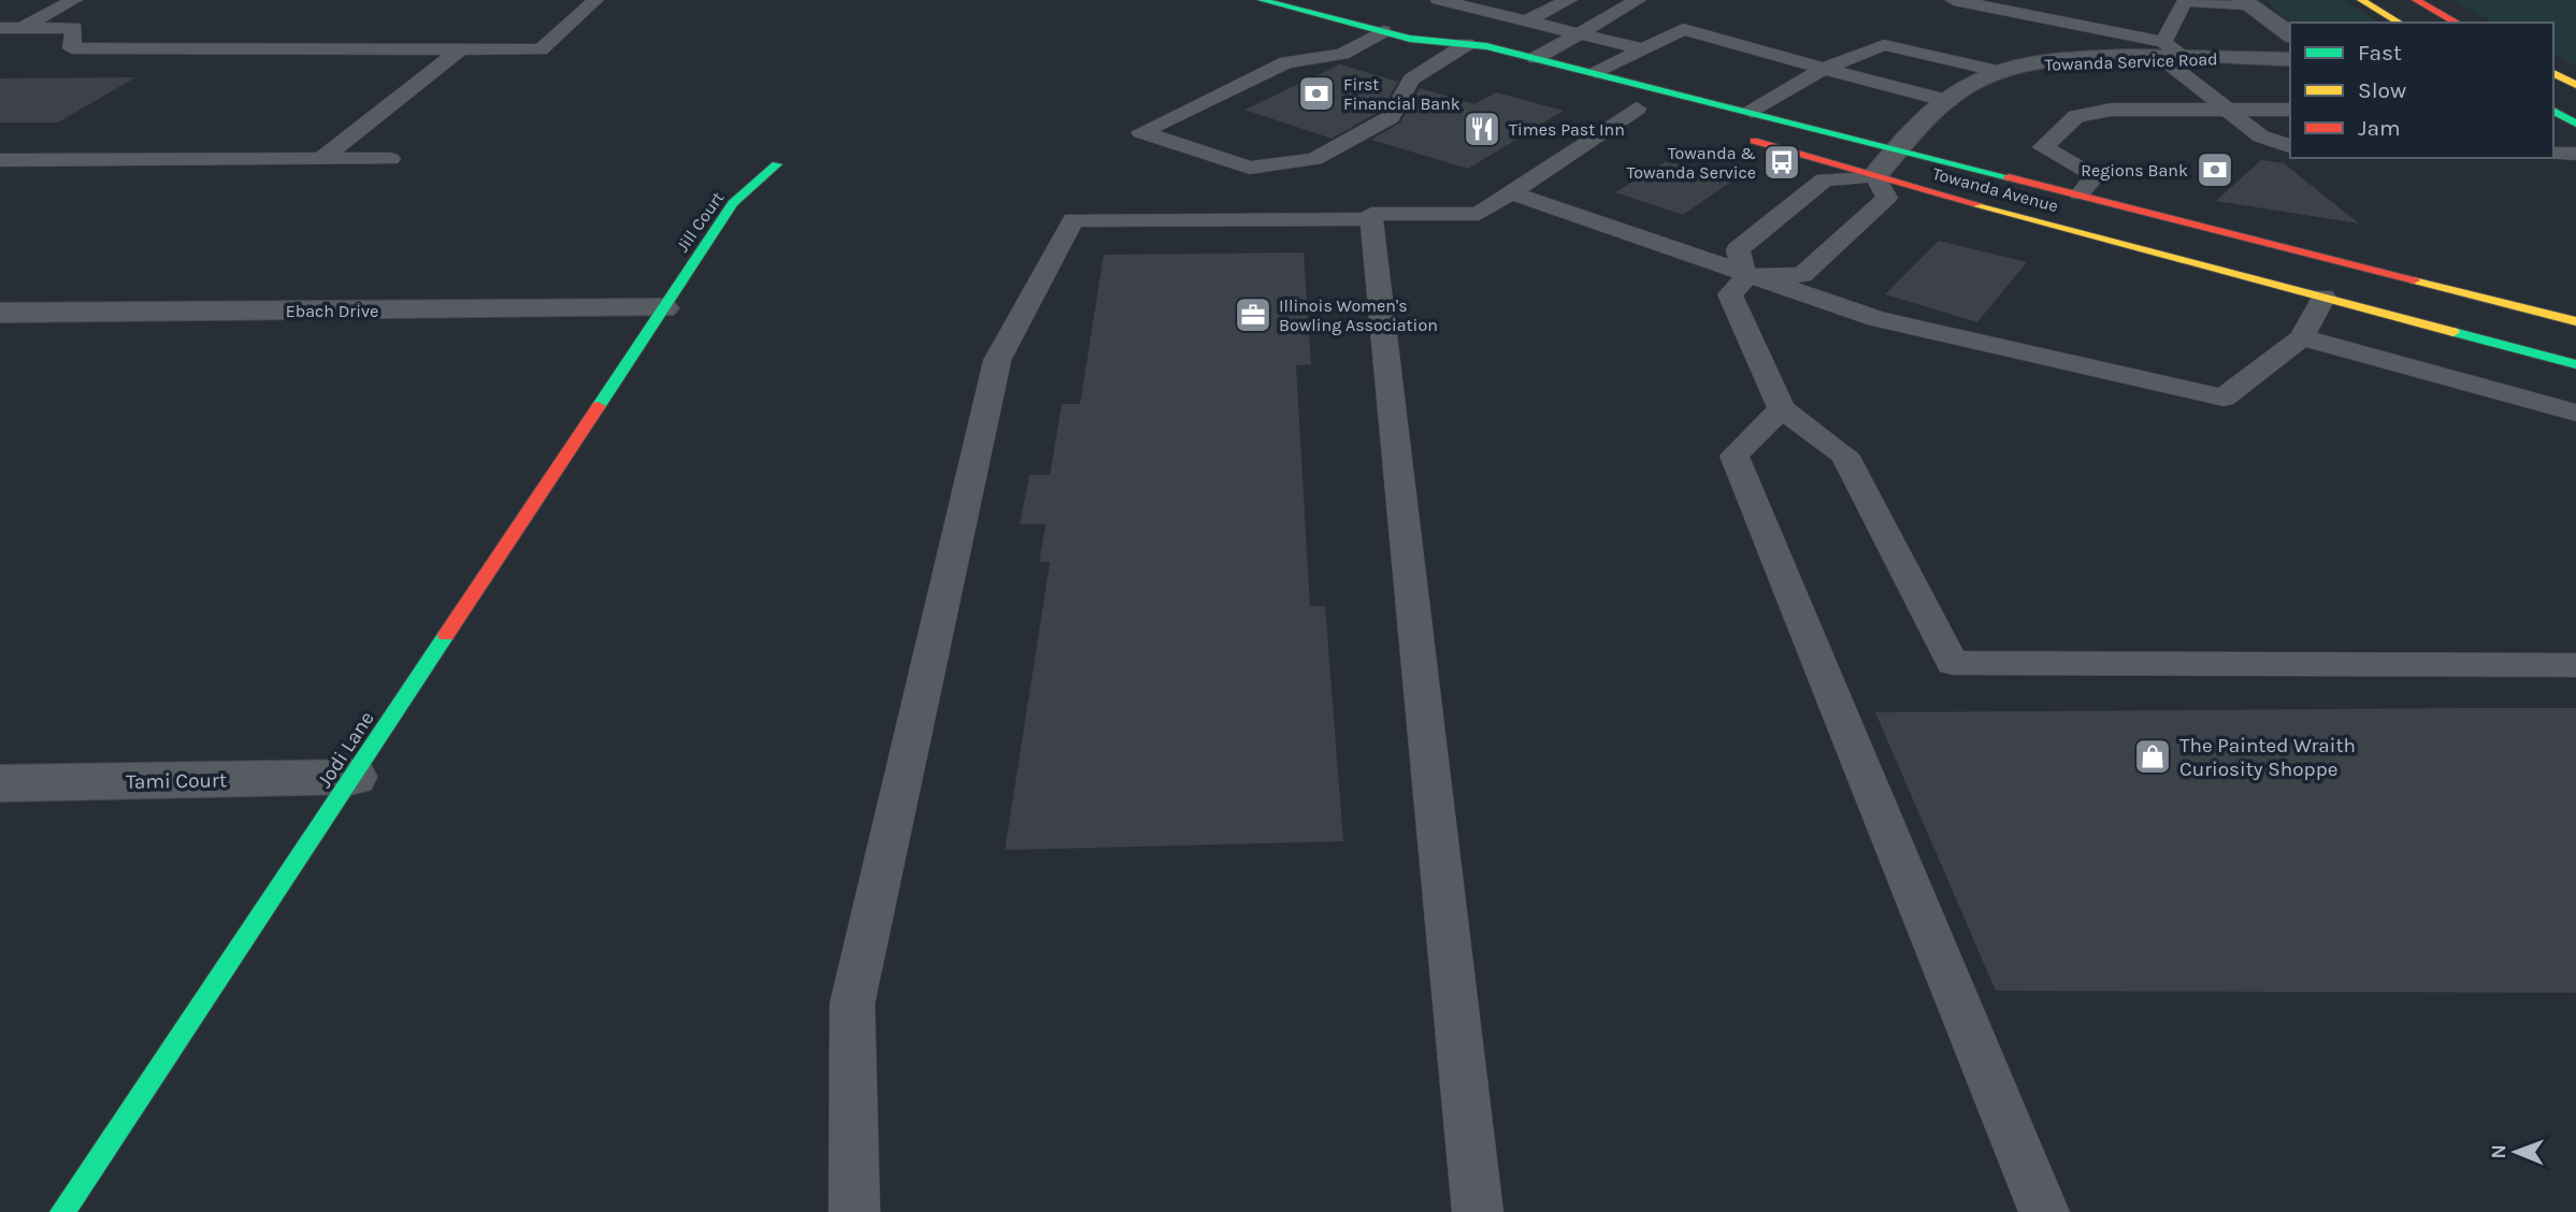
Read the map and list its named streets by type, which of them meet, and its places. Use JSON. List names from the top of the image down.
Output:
{
  "streets": {
    "main road": ["Towanda Avenue", "Jill Court", "Jodi Lane"],
    "street": ["Towanda Service Road", "Ebach Drive", "Tami Court"]
  },
  "crossings": [
    ["Towanda Service Road", "Towanda Avenue"],
    ["Jill Court", "Ebach Drive"],
    ["Jill Court", "Jodi Lane"],
    ["Ebach Drive", "Jodi Lane"],
    ["Jodi Lane", "Tami Court"]
  ],
  "places": {
    "bank": ["First Financial Bank", "Regions Bank"],
    "restaurant": ["Times Past Inn"],
    "bus stop": ["Towanda & Towanda Service"],
    "office": ["Illinois Women's Bowling Association"],
    "shop": ["The Painted Wraith Curiosity Shoppe"]
  },
  "legend": ["Fast", "Slow", "Jam"],
  "north": "left"
}
